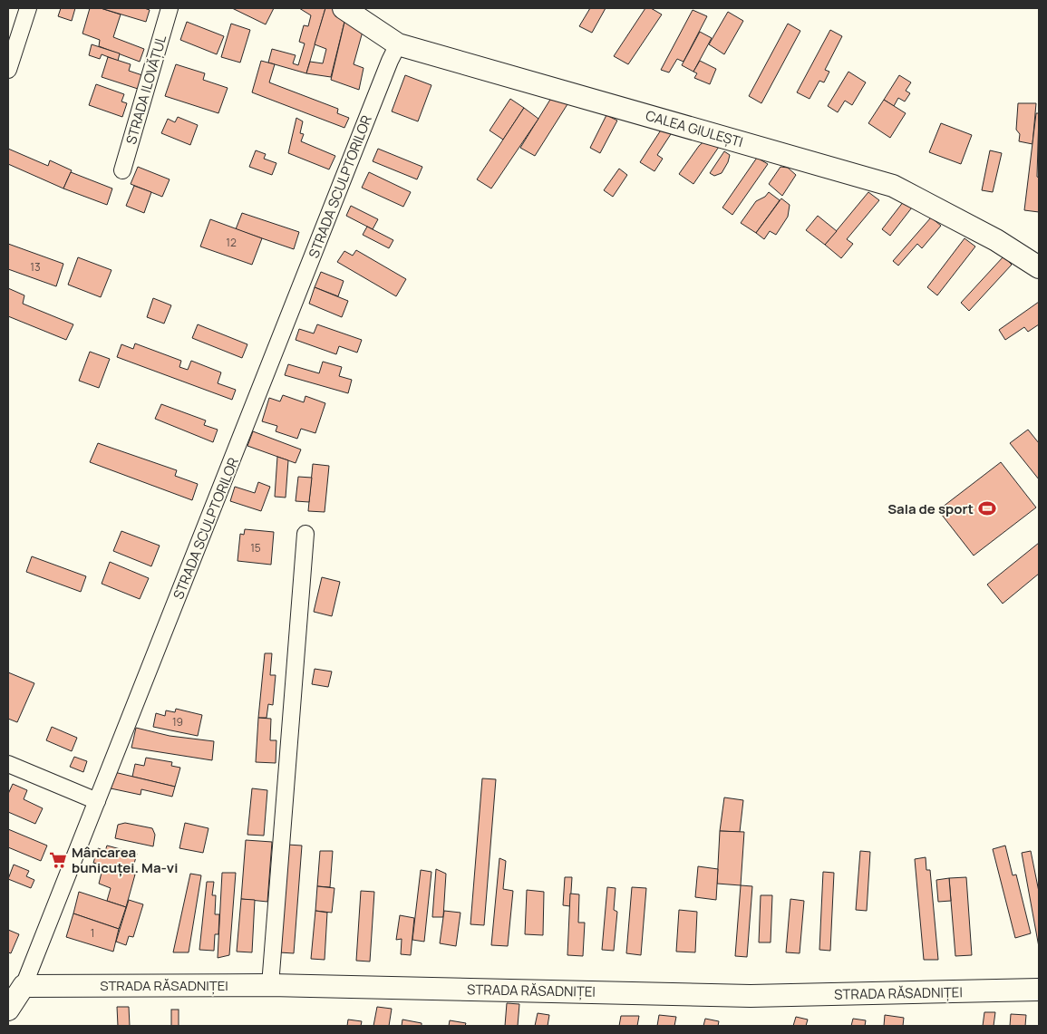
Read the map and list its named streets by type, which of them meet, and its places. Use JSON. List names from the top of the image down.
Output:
{
  "streets": {
    "main road": ["CALEA GIULEȘTI", "STRADA SCULPTORILOR", "STRADA RĂSADNIȚEI"],
    "street": ["STRADA ILOVĂȚUL"]
  },
  "crossings": [
    ["CALEA GIULEȘTI", "STRADA SCULPTORILOR"],
    ["STRADA SCULPTORILOR", "STRADA RĂSADNIȚEI"]
  ],
  "places": {
    "sports": ["Sala de sport"],
    "supermarket": ["Mâncarea bunicuței. Ma-vi"]
  },
  "house_numbers": [
    "12",
    "13",
    "15",
    "19",
    "1"
  ]
}
